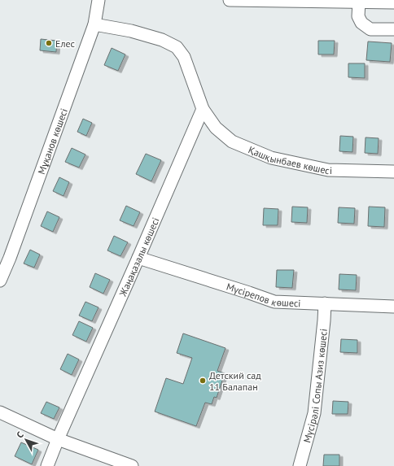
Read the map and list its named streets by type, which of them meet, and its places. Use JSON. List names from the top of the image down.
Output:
{
  "streets": {
    "street": [
      "Мұқанов көшесі",
      "Қашқынбаев көшесі",
      "Жаңақазалы көшесі",
      "Мүсірепов көшесі",
      "Мүсірәлі Сопы Азиз көшесі"
    ]
  },
  "crossings": [
    ["Қашқынбаев көшесі", "Жаңақазалы көшесі"],
    ["Жаңақазалы көшесі", "Мүсірепов көшесі"],
    ["Мүсірепов көшесі", "Мүсірәлі Сопы Азиз көшесі"]
  ],
  "places": ["Елес", "Детский сад 11 Балапан"],
  "north": "top left"
}
